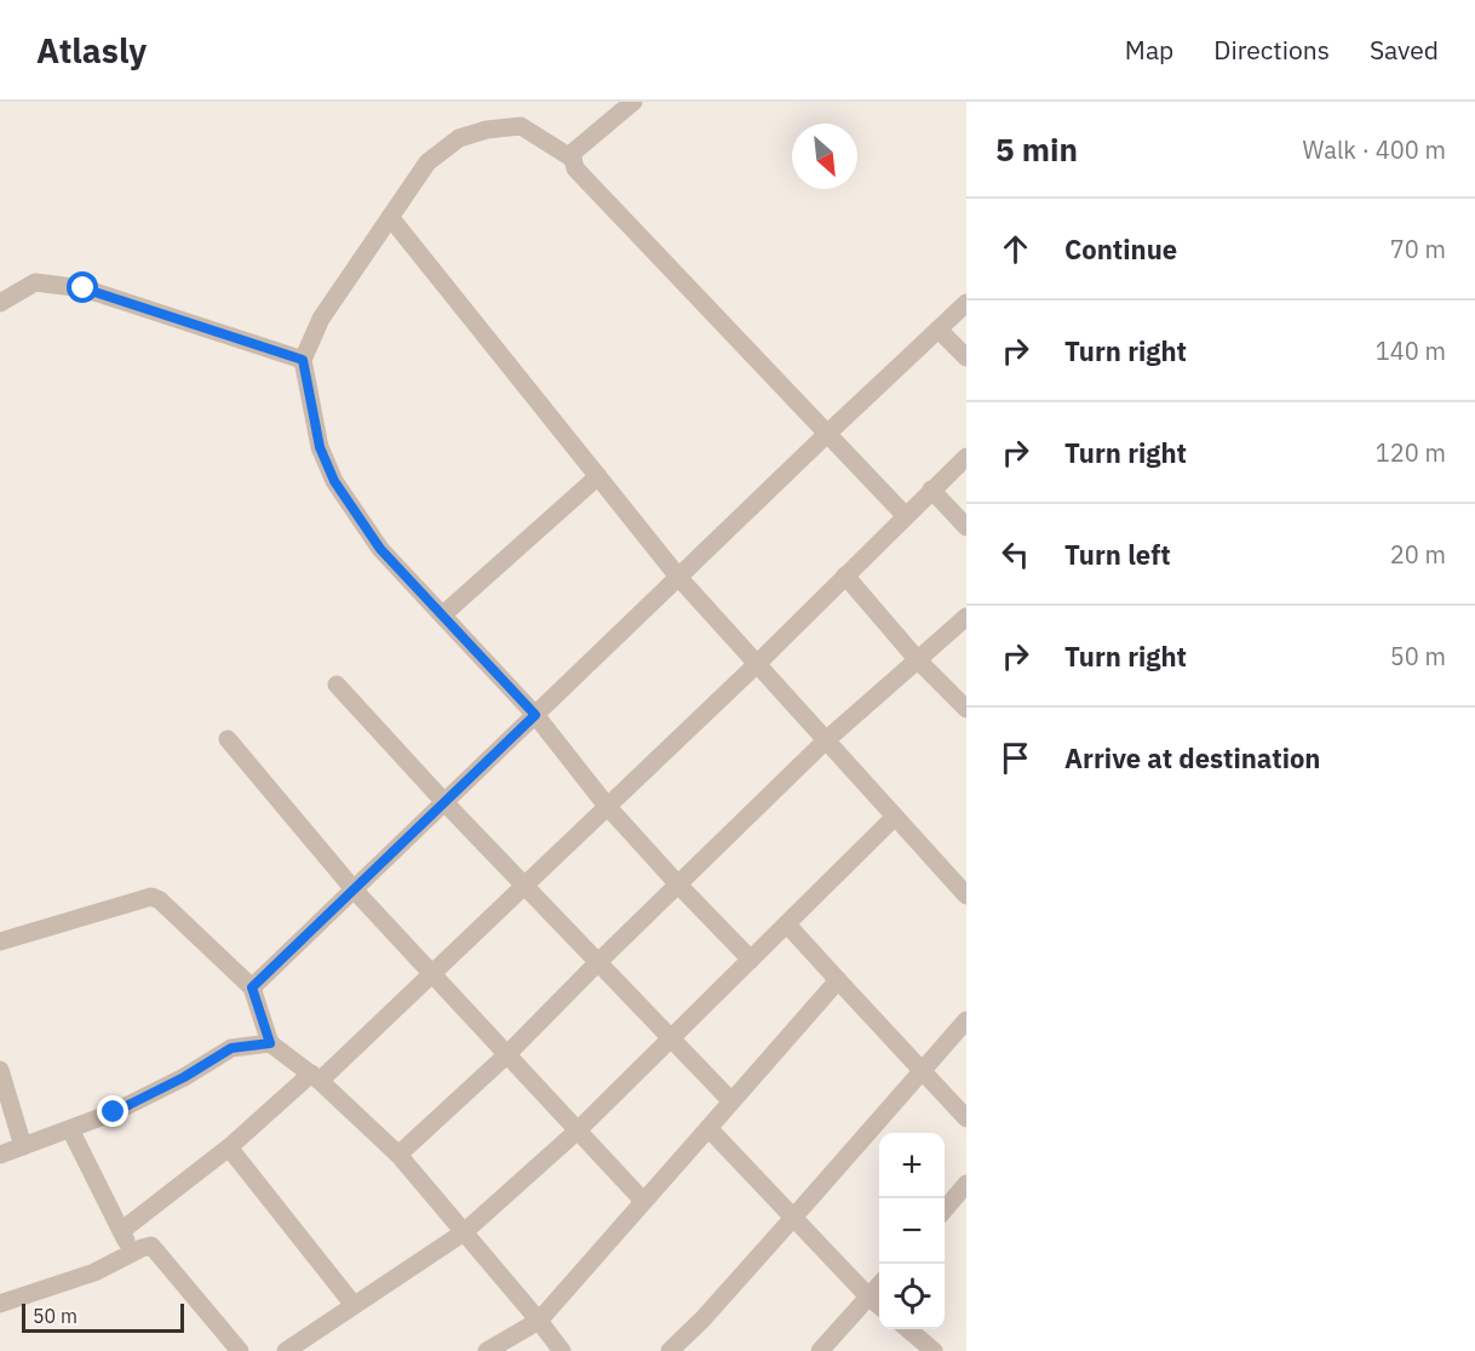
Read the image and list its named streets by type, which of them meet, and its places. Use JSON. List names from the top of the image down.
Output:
{
  "scale_bar": "50 m",
  "north": "bottom right",
  "page": {
    "header": "Atlasly",
    "nav": ["Map", "Directions", "Saved"],
    "heading": ["5 min", "Walk · 400 m"],
    "list": [
      ["Continue", "70 m"],
      ["Turn right", "140 m"],
      ["Turn right", "120 m"],
      ["Turn left", "20 m"],
      ["Turn right", "50 m"],
      "Arrive at destination"
    ],
    "map_buttons": ["+", "−"],
    "scale": "50 m"
  }
}
